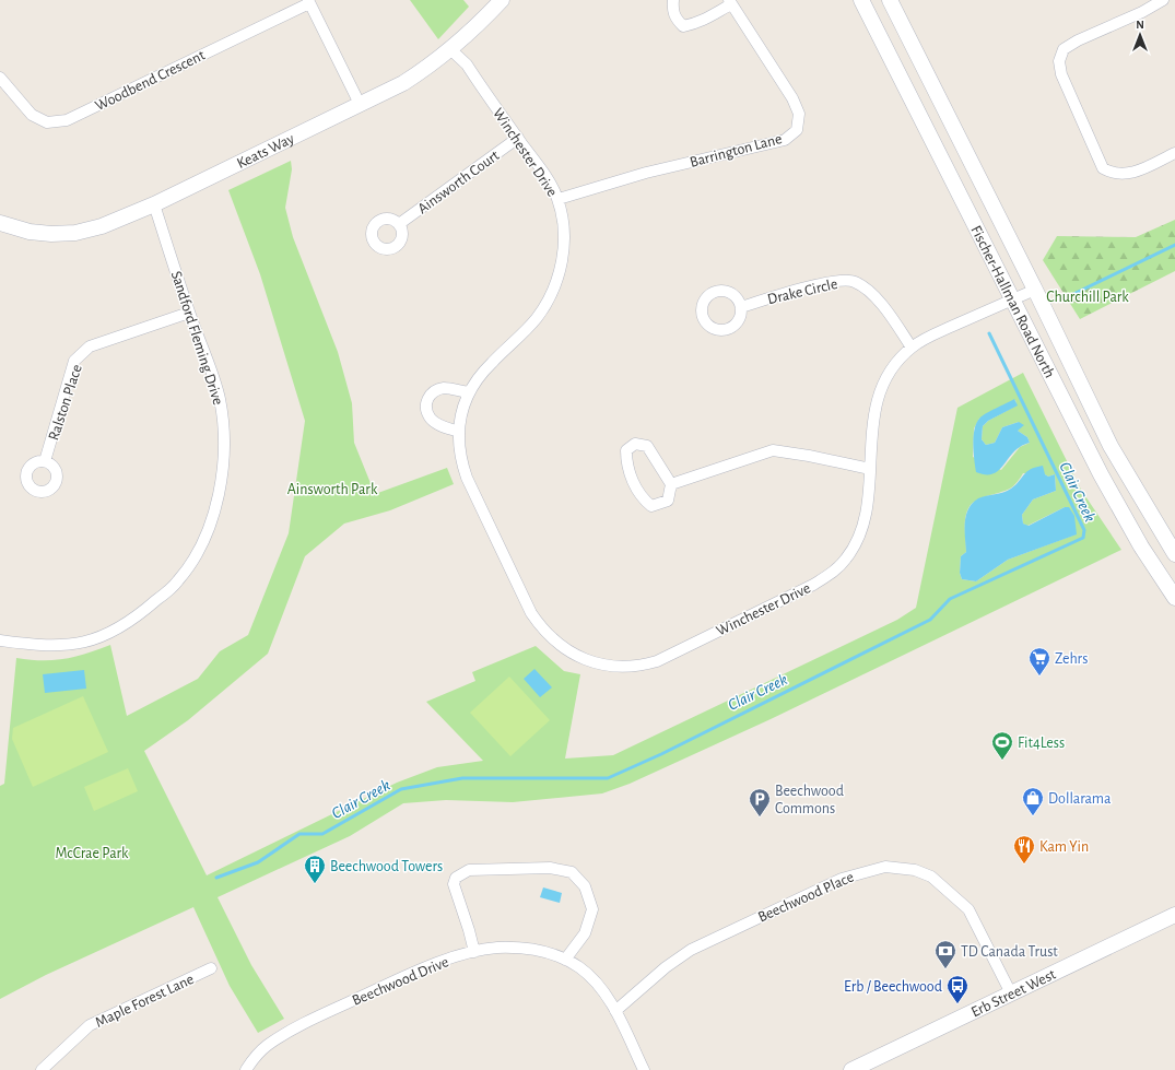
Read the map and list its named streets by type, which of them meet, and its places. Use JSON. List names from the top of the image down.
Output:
{
  "streets": {
    "main road": ["Keats Way", "Fischer-Hallman Road North", "Erb Street West"],
    "street": [
      "Woodbend Crescent",
      "Barrington Lane",
      "Winchester Drive",
      "Ainsworth Court",
      "Drake Circle",
      "Sandford Fleming Drive",
      "Ralston Place",
      "Beechwood Place",
      "Beechwood Drive",
      "Maple Forest Lane"
    ]
  },
  "crossings": [
    ["Woodbend Crescent", "Keats Way"],
    ["Barrington Lane", "Winchester Drive"],
    ["Keats Way", "Winchester Drive"],
    ["Keats Way", "Sandford Fleming Drive"],
    ["Winchester Drive", "Ainsworth Court"],
    ["Winchester Drive", "Drake Circle"],
    ["Winchester Drive", "Fischer-Hallman Road North"],
    ["Sandford Fleming Drive", "Ralston Place"],
    ["Beechwood Place", "Beechwood Drive"],
    ["Beechwood Place", "Erb Street West"]
  ],
  "water": ["Clair Creek"],
  "parks": ["Churchill Park", "Ainsworth Park", "McCrae Park"],
  "places": {
    "supermarket": ["Zehrs"],
    "sports": ["Fit4Less"],
    "shop": ["Dollarama"],
    "parking": ["Beechwood Commons"],
    "restaurant": ["Kam Yin"],
    "building": ["Beechwood Towers"],
    "bank": ["TD Canada Trust"],
    "bus stop": ["Erb / Beechwood"]
  },
  "north": "top"
}
